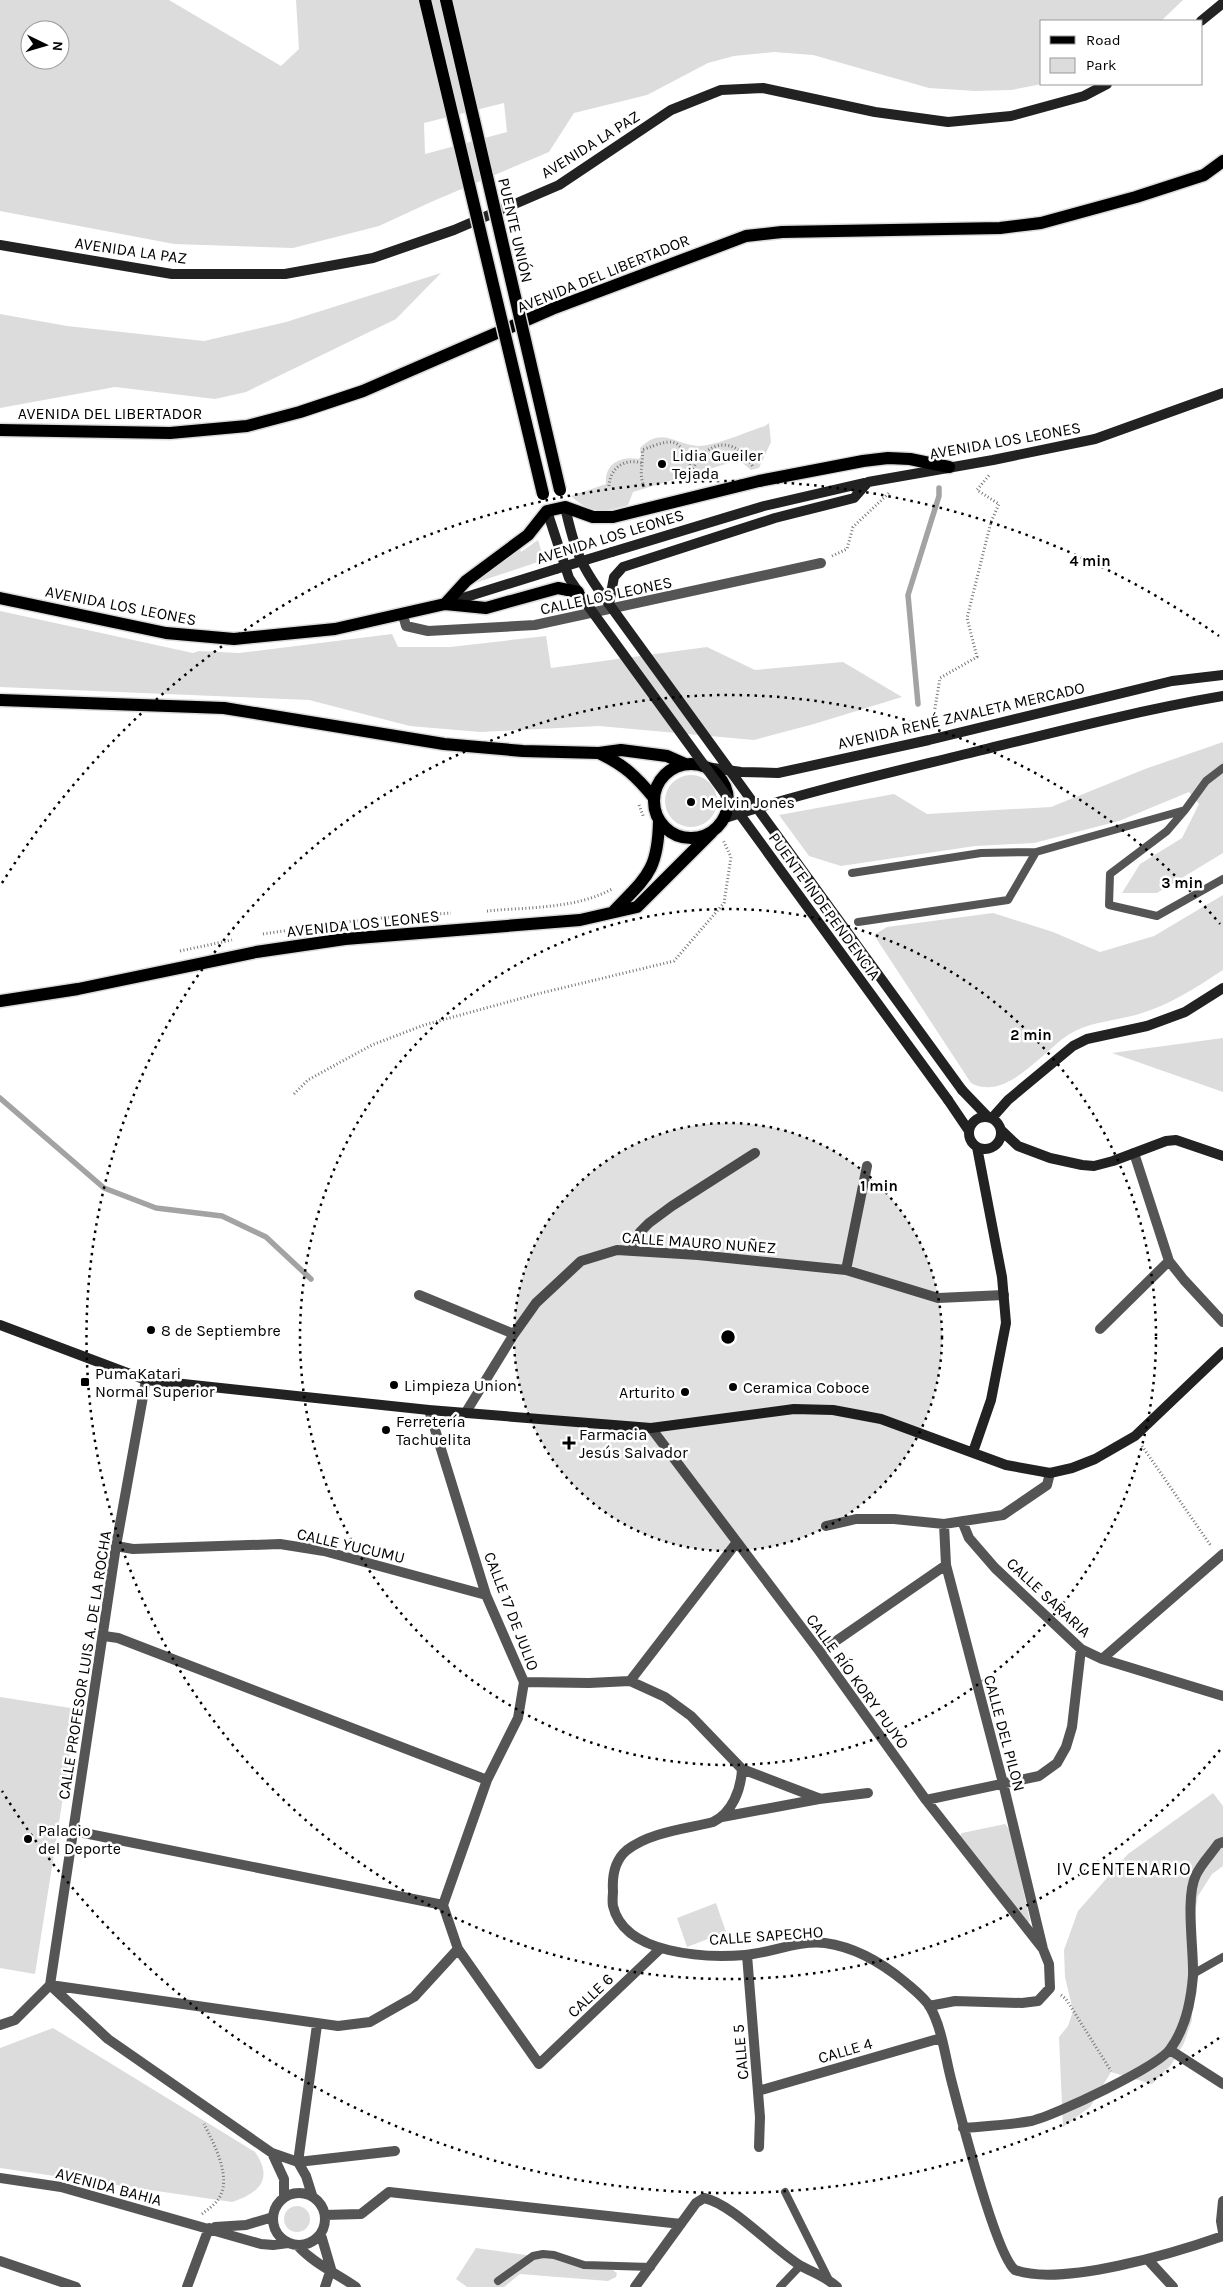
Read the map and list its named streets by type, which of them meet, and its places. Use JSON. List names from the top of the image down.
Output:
{
  "streets": {
    "main road": [
      "AVENIDA LA PAZ",
      "PUENTE UNIÓN",
      "AVENIDA DEL LIBERTADOR",
      "AVENIDA LOS LEONES",
      "AVENIDA RENÉ ZAVALETA MERCADO",
      "PUENTE INDEPENDENCIA"
    ],
    "street": [
      "CALLE LOS LEONES",
      "CALLE MAURO NUÑEZ",
      "CALLE YUCUMU",
      "CALLE SARARIA",
      "CALLE 17 DE JULIO",
      "CALLE PROFESOR LUIS A. DE LA ROCHA",
      "CALLE RÍO KORY PUJYO",
      "CALLE DEL PILON",
      "CALLE SAPECHO",
      "CALLE 6",
      "CALLE 4",
      "CALLE 5",
      "AVENIDA BAHIA"
    ]
  },
  "crossings": [
    ["PUENTE UNIÓN", "PUENTE INDEPENDENCIA"],
    ["AVENIDA LOS LEONES", "CALLE LOS LEONES"],
    ["AVENIDA LOS LEONES", "AVENIDA RENÉ ZAVALETA MERCADO"],
    ["CALLE YUCUMU", "CALLE 17 DE JULIO"],
    ["CALLE YUCUMU", "CALLE PROFESOR LUIS A. DE LA ROCHA"],
    ["CALLE RÍO KORY PUJYO", "CALLE DEL PILON"],
    ["CALLE SAPECHO", "CALLE 6"],
    ["CALLE SAPECHO", "CALLE 4"],
    ["CALLE SAPECHO", "CALLE 5"],
    ["CALLE 4", "CALLE 5"]
  ],
  "districts": ["IV CENTENARIO"],
  "places": {
    "other": [
      "Lidia Gueiler Tejada",
      "Melvin Jones",
      "8 de Septiembre",
      "Limpieza Union",
      "Ceramica Coboce",
      "Arturito",
      "Ferretería Tachuelita",
      "Palacio del Deporte"
    ],
    "transit": ["PumaKatari Normal Superior"],
    "health": ["Farmacia Jesús Salvador"]
  },
  "legend": ["Road", "Park"],
  "north": "right",
  "rings": [
    "4 min",
    "3 min",
    "2 min",
    "1 min"
  ]
}
